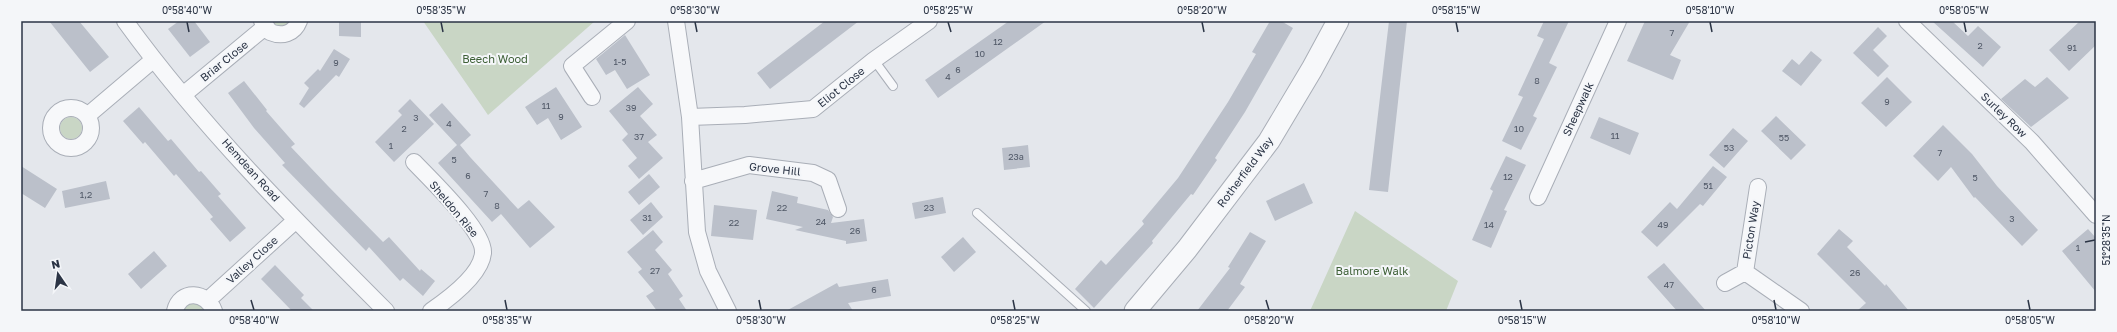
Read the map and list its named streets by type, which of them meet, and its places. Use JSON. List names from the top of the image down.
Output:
{
  "streets": {
    "street": [
      "Briar Close",
      "Eliot Close",
      "Sheepwalk",
      "Surley Row",
      "Grove Hill",
      "Hemdean Road",
      "Rotherfield Way",
      "Sheldon Rise",
      "Picton Way",
      "Valley Close"
    ]
  },
  "crossings": [
    ["Briar Close", "Hemdean Road"],
    ["Hemdean Road", "Valley Close"]
  ],
  "parks": ["Beech Wood", "Balmore Walk"],
  "house_numbers": [
    "7",
    "12",
    "2",
    "91",
    "10",
    "1-5",
    "9",
    "6",
    "4",
    "8",
    "9",
    "11",
    "39",
    "9",
    "3",
    "4",
    "2",
    "10",
    "11",
    "37",
    "55",
    "1",
    "53",
    "7",
    "23a",
    "5",
    "6",
    "12",
    "5",
    "51",
    "7",
    "1,2",
    "8",
    "22",
    "23",
    "31",
    "3",
    "24",
    "22",
    "14",
    "49",
    "26",
    "1",
    "27",
    "26",
    "47",
    "6"
  ],
  "north": "top",
  "coordinates": [
    "0°58'40\"W",
    "0°58'35\"W",
    "0°58'30\"W",
    "0°58'25\"W",
    "0°58'20\"W",
    "0°58'15\"W",
    "0°58'10\"W",
    "0°58'05\"W",
    "51°28'35\"N"
  ]
}
